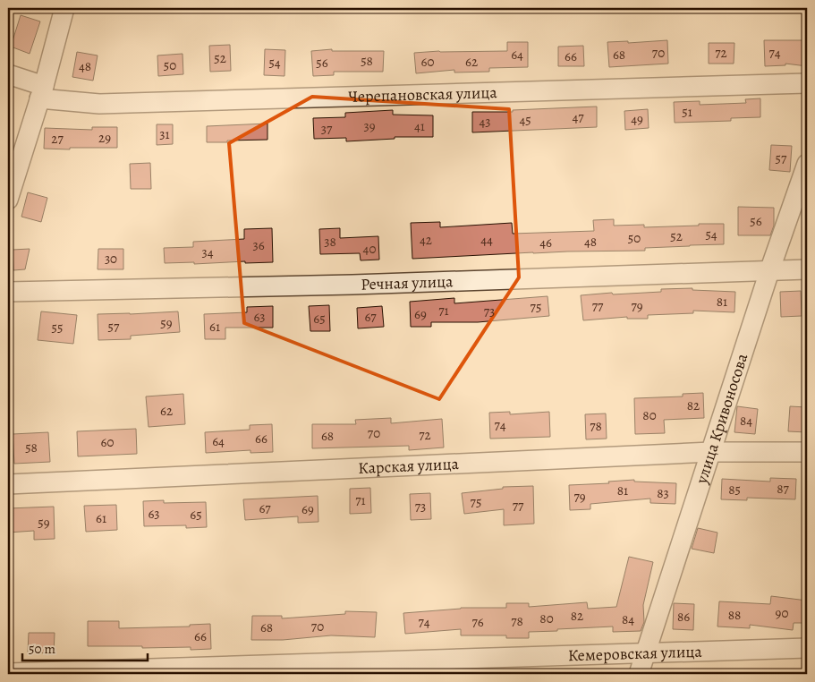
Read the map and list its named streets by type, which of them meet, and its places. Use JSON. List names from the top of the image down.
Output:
{
  "streets": {
    "street": [
      "Черепановская улица",
      "Речная улица",
      "улица Кривоносова",
      "Карская улица",
      "Кемеровская улица"
    ]
  },
  "crossings": [
    ["Речная улица", "улица Кривоносова"],
    ["улица Кривоносова", "Карская улица"],
    ["улица Кривоносова", "Кемеровская улица"]
  ],
  "house_numbers": [
    "70",
    "72",
    "74",
    "64",
    "68",
    "66",
    "52",
    "58",
    "60",
    "62",
    "54",
    "56",
    "50",
    "48",
    "51",
    "47",
    "49",
    "45",
    "43",
    "39",
    "41",
    "37",
    "31",
    "29",
    "27",
    "57",
    "56",
    "54",
    "52",
    "50",
    "42",
    "44",
    "38",
    "48",
    "46",
    "36",
    "40",
    "34",
    "30",
    "81",
    "77",
    "79",
    "75",
    "71",
    "73",
    "69",
    "63",
    "67",
    "65",
    "59",
    "57",
    "61",
    "55",
    "82",
    "62",
    "80",
    "84",
    "74",
    "78",
    "70",
    "72",
    "68",
    "66",
    "64",
    "60",
    "58",
    "87",
    "85",
    "81",
    "83",
    "79",
    "71",
    "75",
    "77",
    "73",
    "67",
    "69",
    "63",
    "65",
    "61",
    "59",
    "90",
    "88",
    "82",
    "86",
    "80",
    "84",
    "78",
    "74",
    "76",
    "70",
    "68",
    "66"
  ],
  "scale_bar": "50 m"
}
